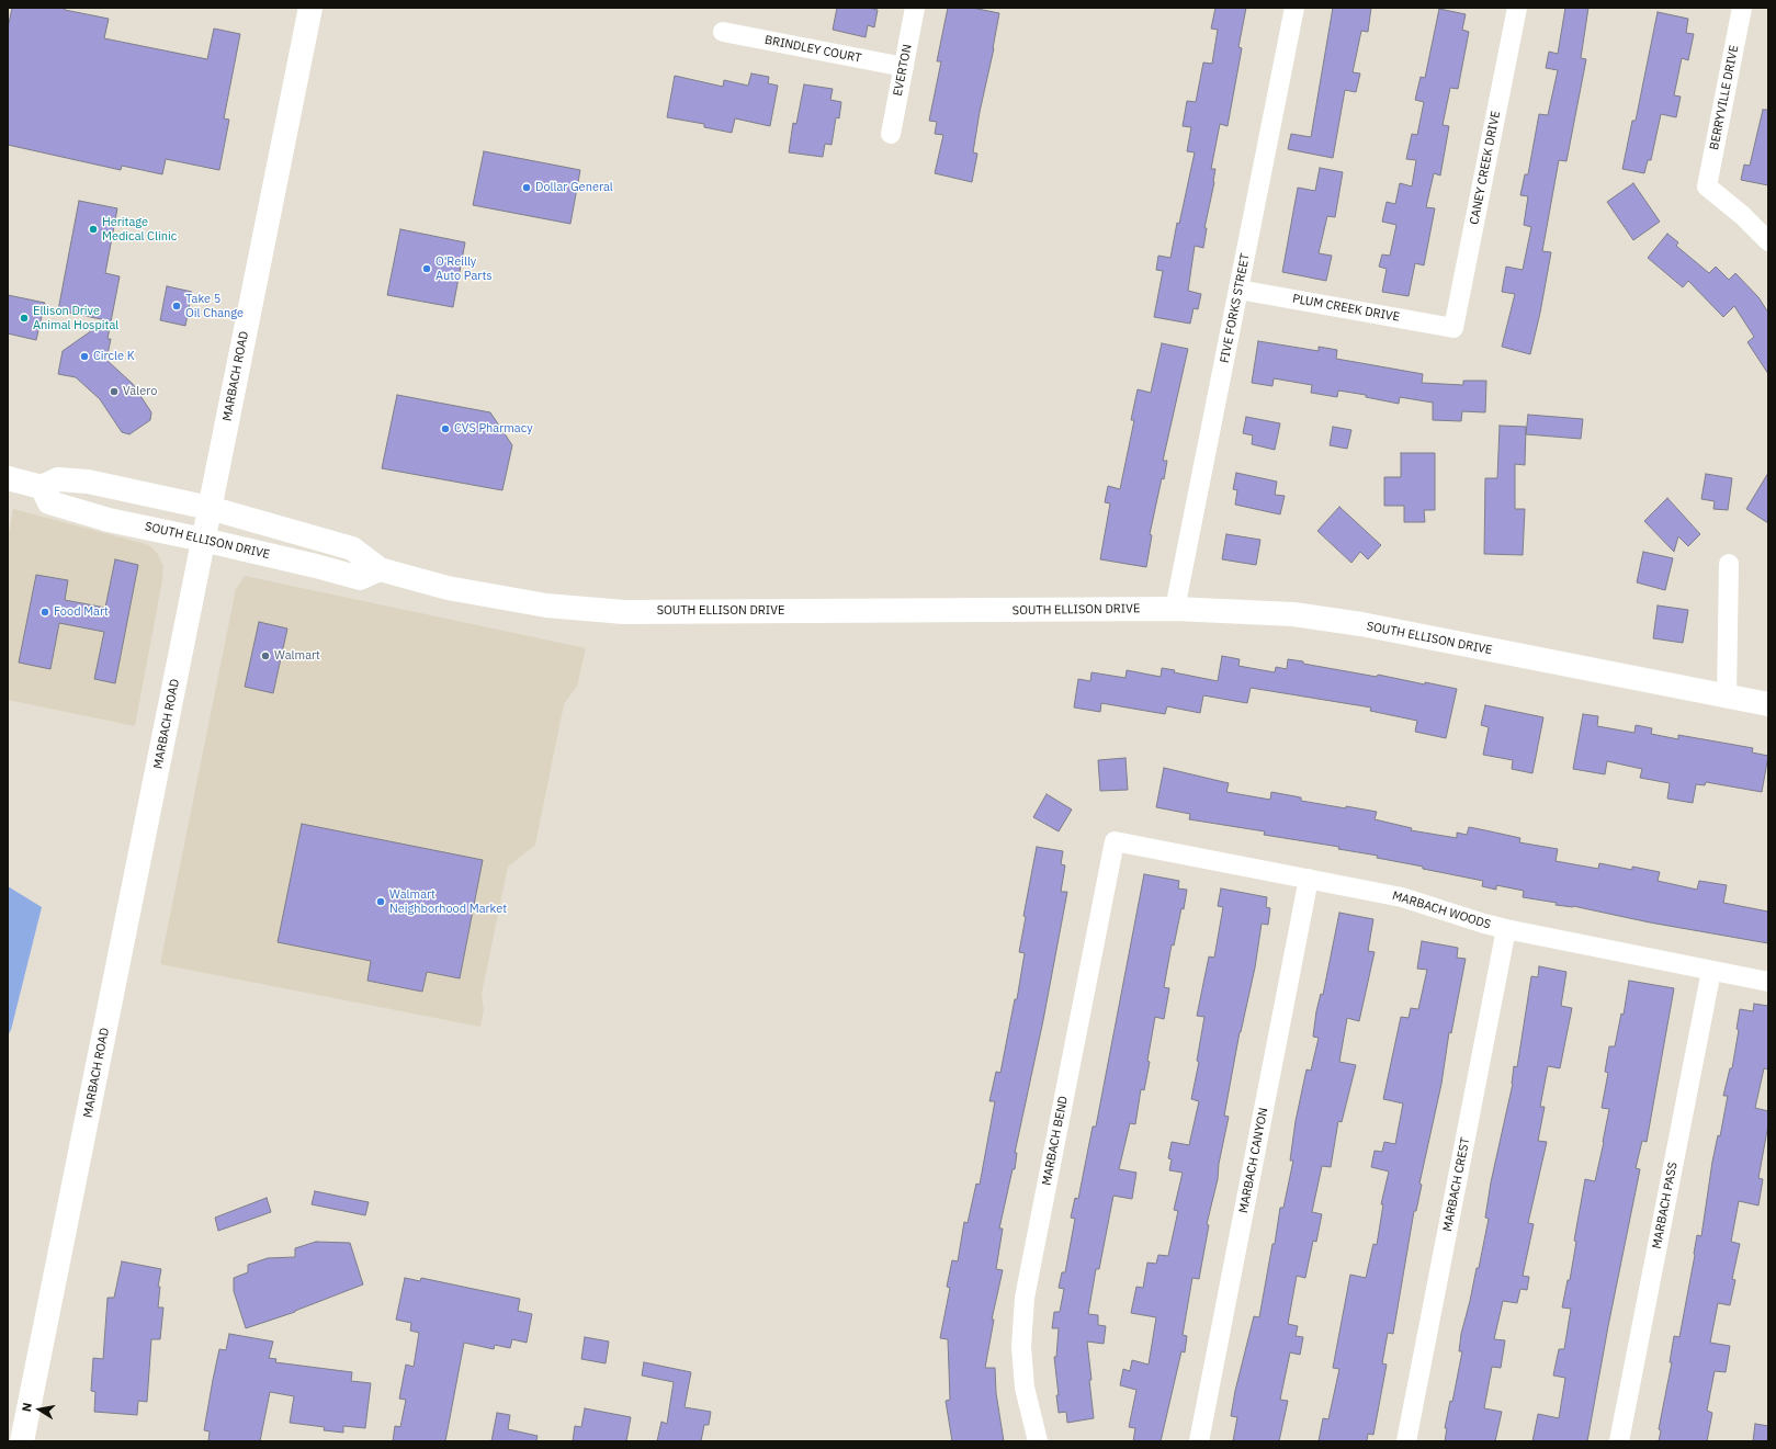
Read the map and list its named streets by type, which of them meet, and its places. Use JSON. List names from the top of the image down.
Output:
{
  "streets": {
    "street": [
      "BRINDLEY COURT",
      "EVERTON",
      "BERRYVILLE DRIVE",
      "CANEY CREEK DRIVE",
      "FIVE FORKS STREET",
      "PLUM CREEK DRIVE",
      "MARBACH ROAD",
      "SOUTH ELLISON DRIVE",
      "MARBACH WOODS",
      "MARBACH BEND",
      "MARBACH CANYON",
      "MARBACH CREST",
      "MARBACH PASS"
    ]
  },
  "crossings": [
    ["BRINDLEY COURT", "EVERTON"],
    ["CANEY CREEK DRIVE", "PLUM CREEK DRIVE"],
    ["FIVE FORKS STREET", "PLUM CREEK DRIVE"],
    ["FIVE FORKS STREET", "SOUTH ELLISON DRIVE"],
    ["MARBACH ROAD", "SOUTH ELLISON DRIVE"],
    ["MARBACH WOODS", "MARBACH BEND"],
    ["MARBACH WOODS", "MARBACH CANYON"],
    ["MARBACH WOODS", "MARBACH CREST"],
    ["MARBACH WOODS", "MARBACH PASS"]
  ],
  "places": [
    "Dollar General",
    "Heritage Medical Clinic",
    "O'Reilly Auto Parts",
    "Take 5 Oil Change",
    "Ellison Drive Animal Hospital",
    "Circle K",
    "Valero",
    "CVS Pharmacy",
    "Food Mart",
    "Walmart",
    "Walmart Neighborhood Market"
  ],
  "north": "left"
}
